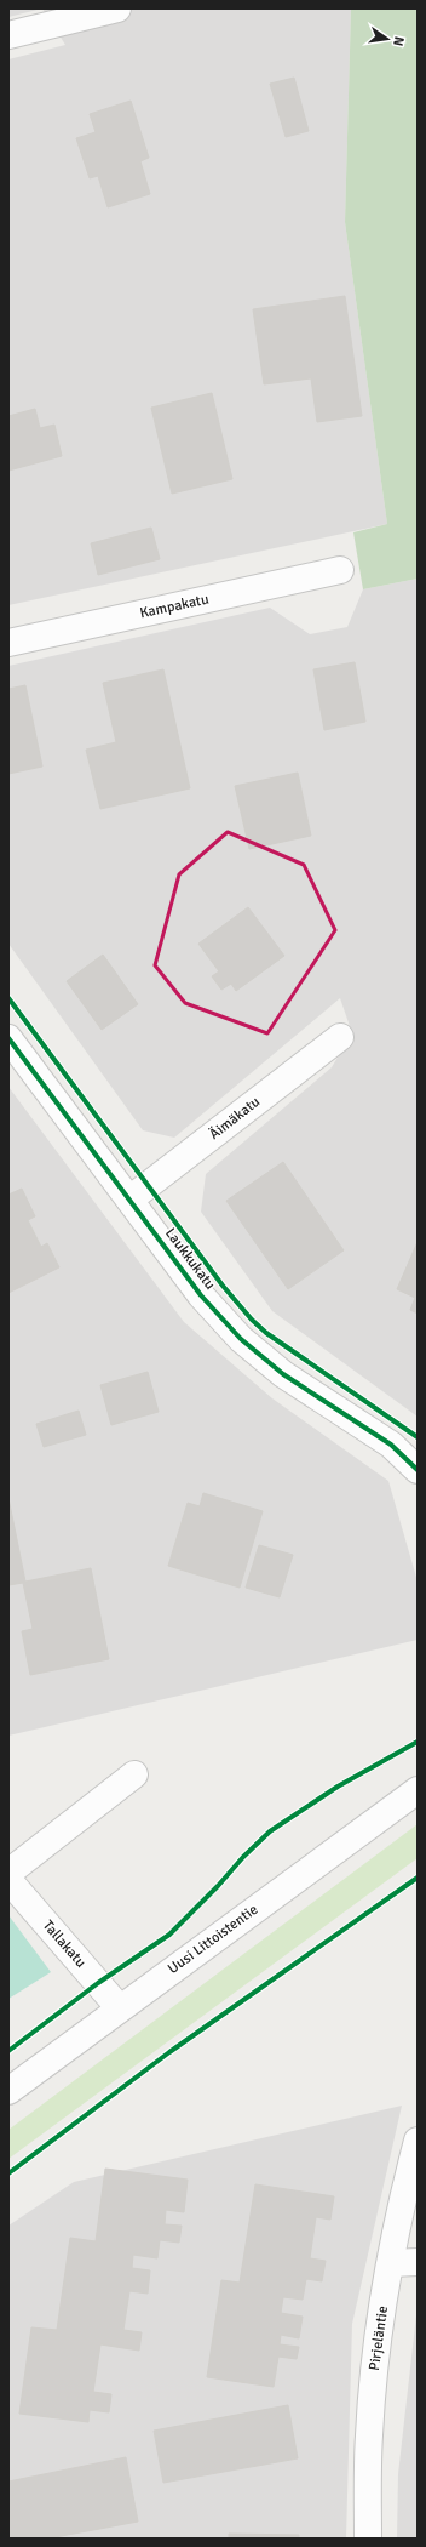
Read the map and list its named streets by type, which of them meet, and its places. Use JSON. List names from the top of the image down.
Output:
{
  "streets": {
    "street": [
      "Kampakatu",
      "Äimäkatu",
      "Laukkukatu",
      "Uusi Littoistentie",
      "Tallakatu",
      "Pirjeläntie"
    ]
  },
  "crossings": [
    ["Äimäkatu", "Laukkukatu"],
    ["Uusi Littoistentie", "Tallakatu"]
  ],
  "north": "right"
}
